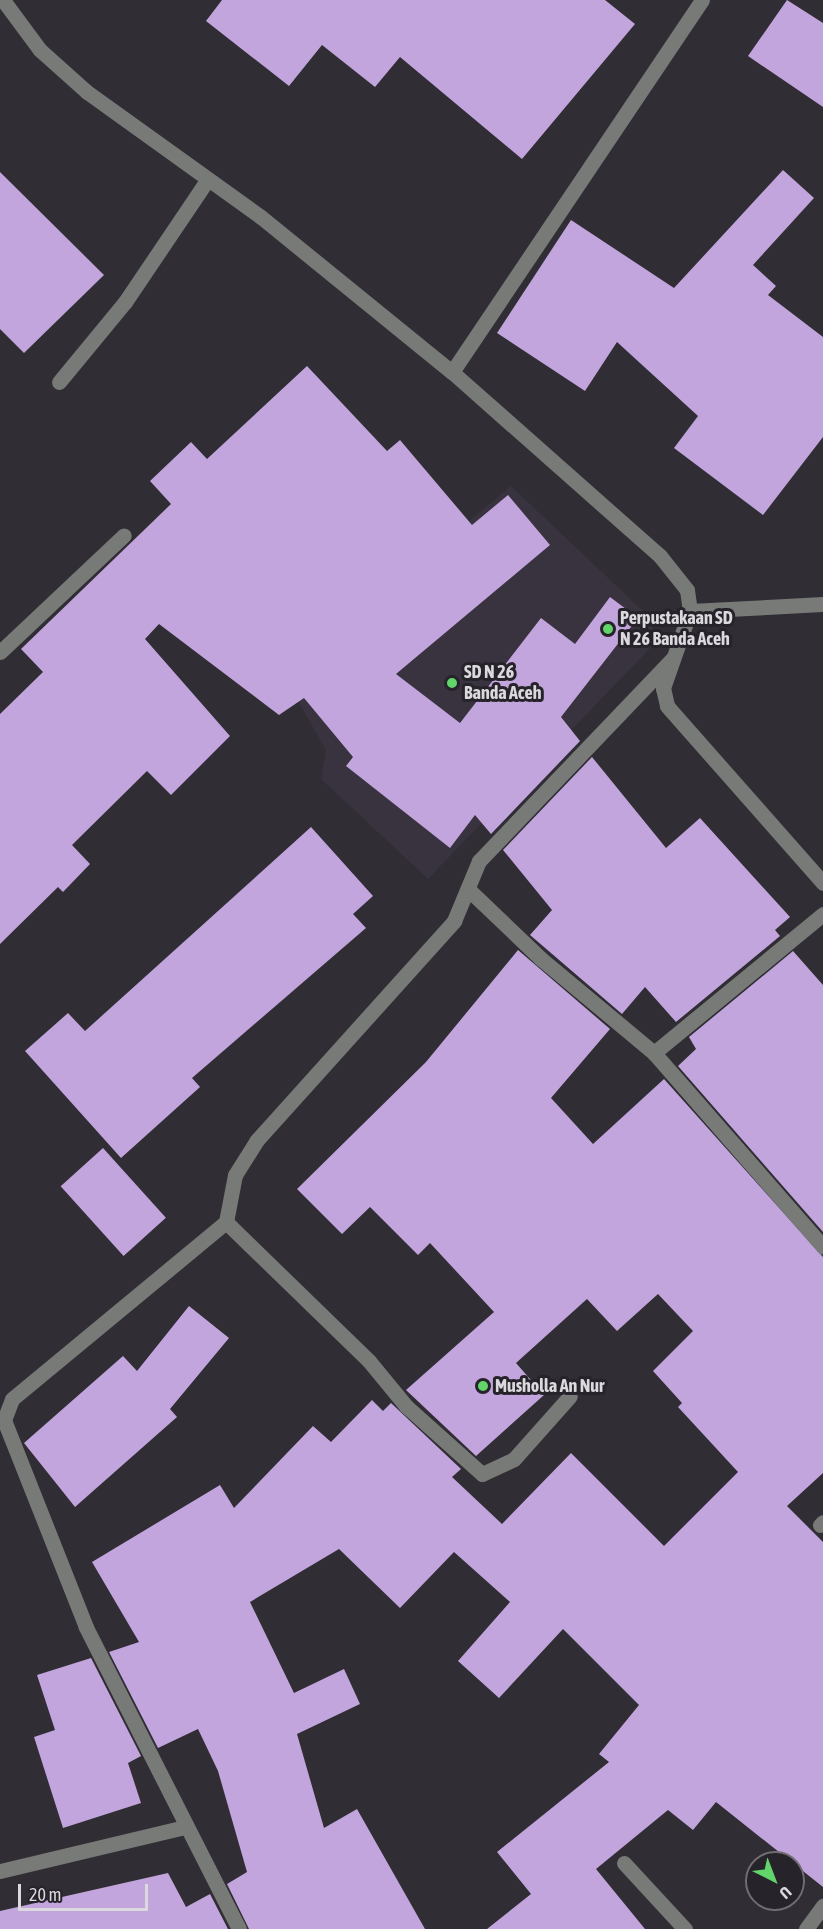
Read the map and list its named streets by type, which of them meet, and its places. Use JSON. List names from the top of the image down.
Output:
{
  "places": ["Perpustakaan SD N 26 Banda Aceh", "SD N 26 Banda Aceh", "Musholla An Nur"],
  "scale_bar": "20 m",
  "north": "bottom right"
}
